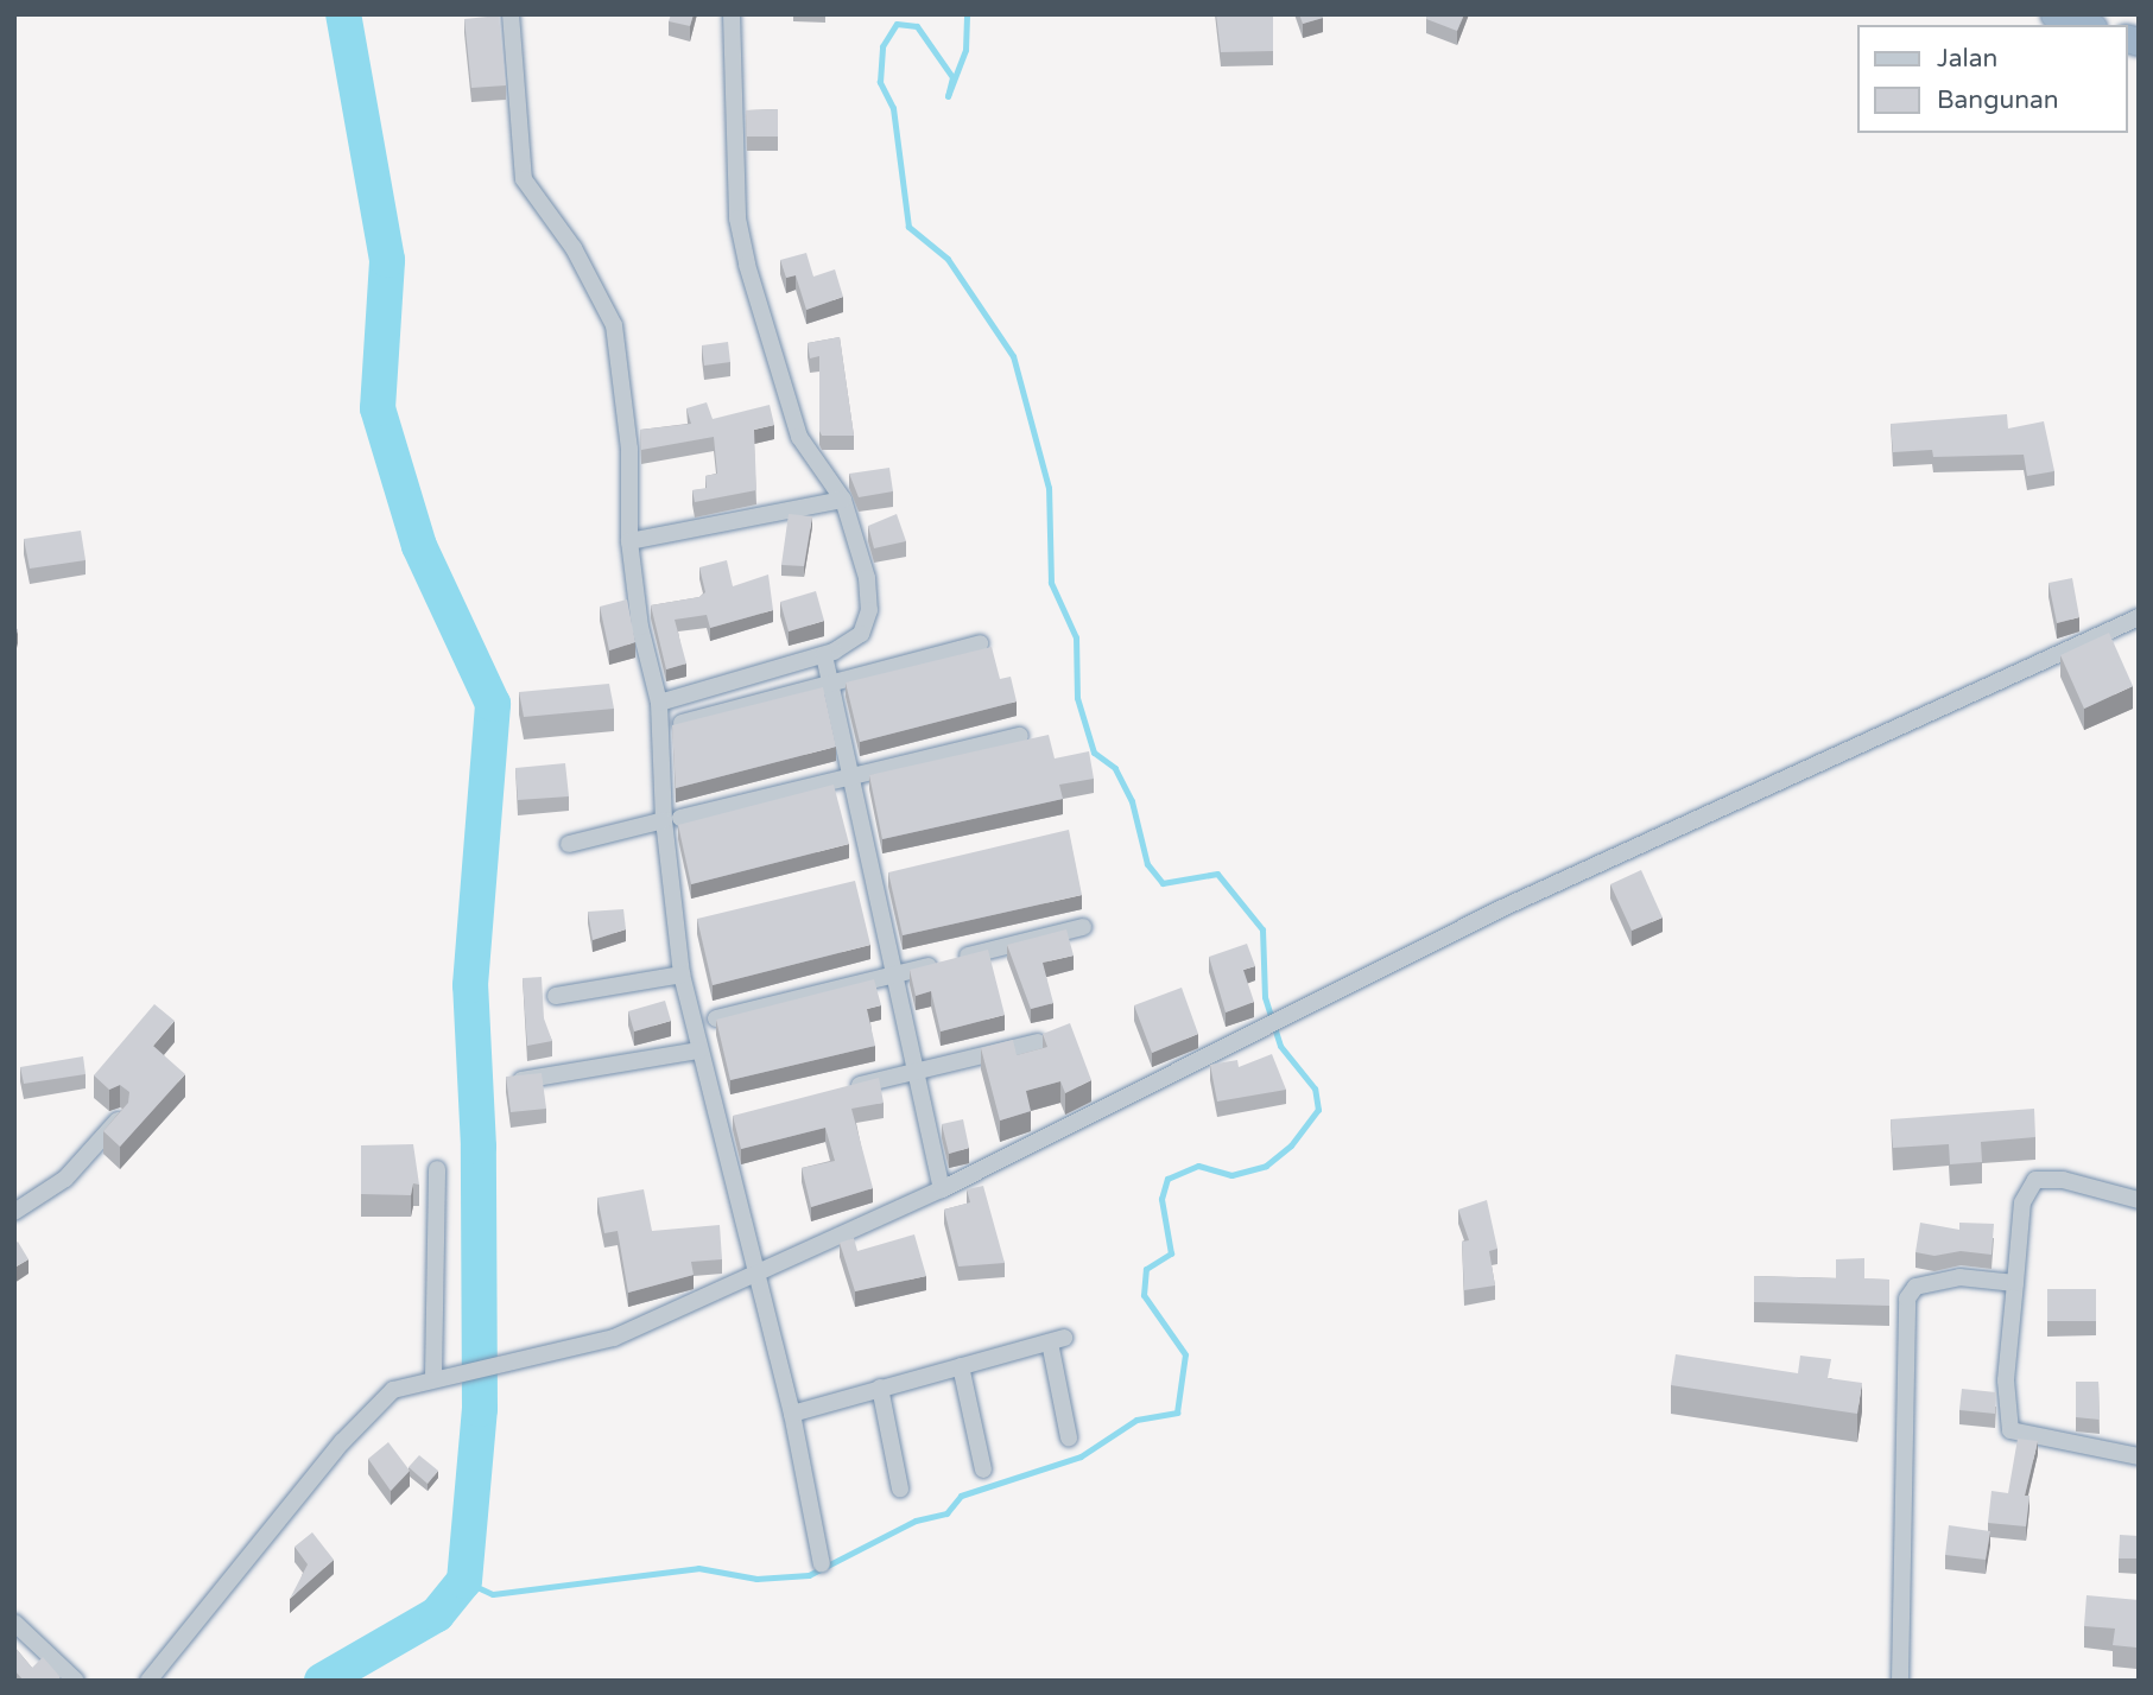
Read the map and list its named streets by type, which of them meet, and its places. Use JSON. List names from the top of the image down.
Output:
{
  "legend": ["Jalan", "Bangunan"]
}
